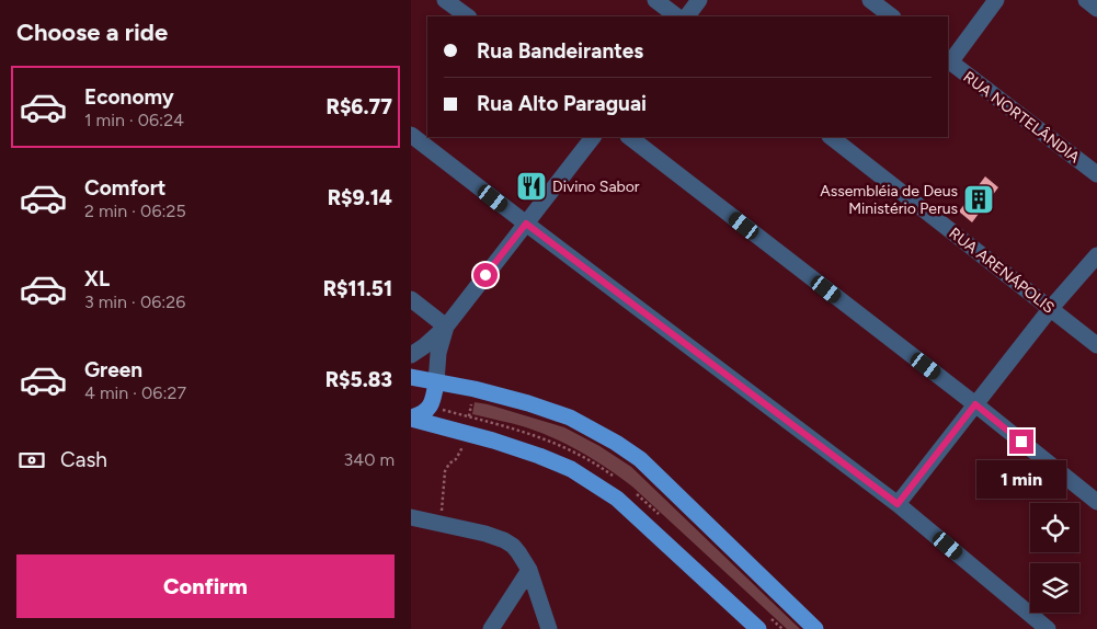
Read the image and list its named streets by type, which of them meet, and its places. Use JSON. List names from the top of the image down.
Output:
{
  "streets": {
    "street": ["RUA NORTELÂNDIA", "RUA ARENÁPOLIS"]
  },
  "places": {
    "restaurant": ["Divino Sabor"],
    "building": ["Assembléia de Deus Ministério Perus"]
  },
  "page": {
    "heading": "Choose a ride",
    "banner": ["Rua Bandeirantes", "Rua Alto Paraguai"],
    "list": [
      {
        "name": "Economy",
        "note": "1 min · 06:24",
        "value": "R$6.77"
      },
      {
        "name": "Comfort",
        "note": "2 min · 06:25",
        "value": "R$9.14"
      },
      {
        "name": "XL",
        "note": "3 min · 06:26",
        "value": "R$11.51"
      },
      {
        "name": "Green",
        "note": "4 min · 06:27",
        "value": "R$5.83"
      }
    ],
    "pay": ["Cash", "340 m"],
    "bubble": "1 min",
    "buttons": "Confirm"
  }
}
